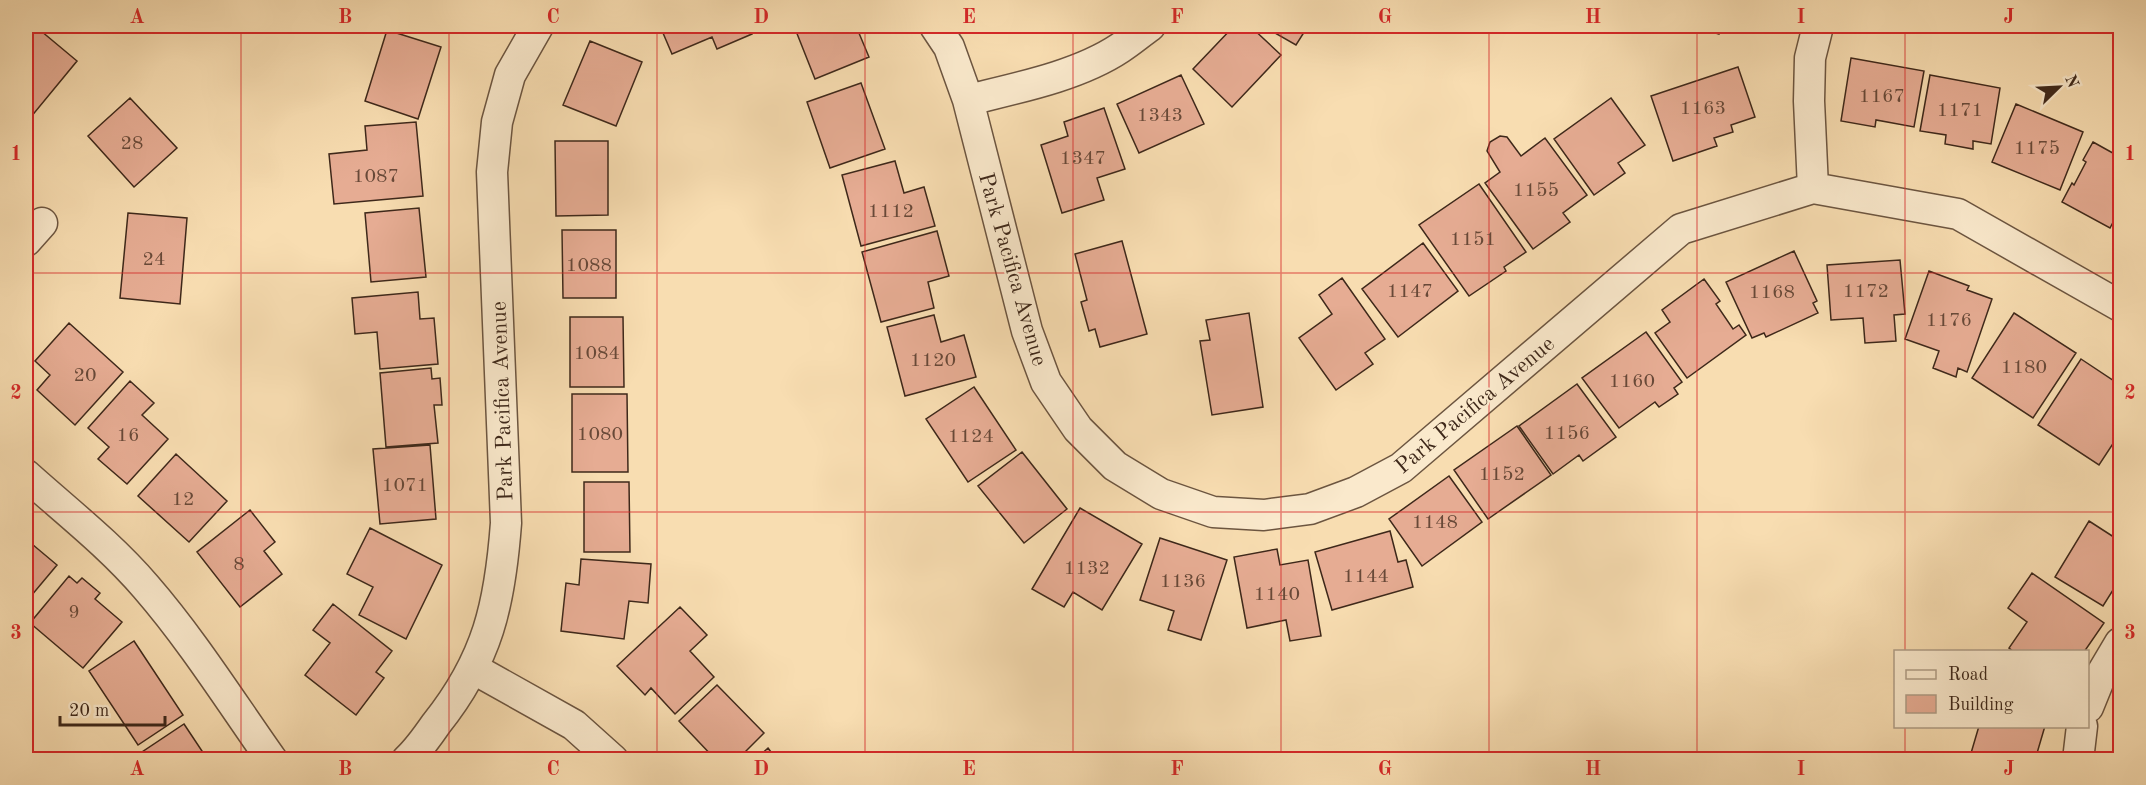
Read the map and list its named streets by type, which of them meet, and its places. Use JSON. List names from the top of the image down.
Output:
{
  "streets": {
    "street": ["Park Pacifica Avenue"]
  },
  "house_numbers": [
    "1167",
    "1163",
    "1171",
    "1343",
    "28",
    "1175",
    "1347",
    "1087",
    "1155",
    "1112",
    "1151",
    "24",
    "1088",
    "1147",
    "1172",
    "1168",
    "1176",
    "1084",
    "1120",
    "1180",
    "20",
    "1160",
    "1156",
    "1080",
    "16",
    "1124",
    "1152",
    "1071",
    "12",
    "1148",
    "8",
    "1132",
    "1144",
    "1136",
    "1140",
    "9"
  ],
  "legend": ["Road", "Building"],
  "scale_bar": "20 m",
  "north": "top right",
  "grid": {
    "columns": [
      "A",
      "B",
      "C",
      "D",
      "E",
      "F",
      "G",
      "H",
      "I",
      "J"
    ],
    "rows": ["1", "2", "3"]
  }
}
